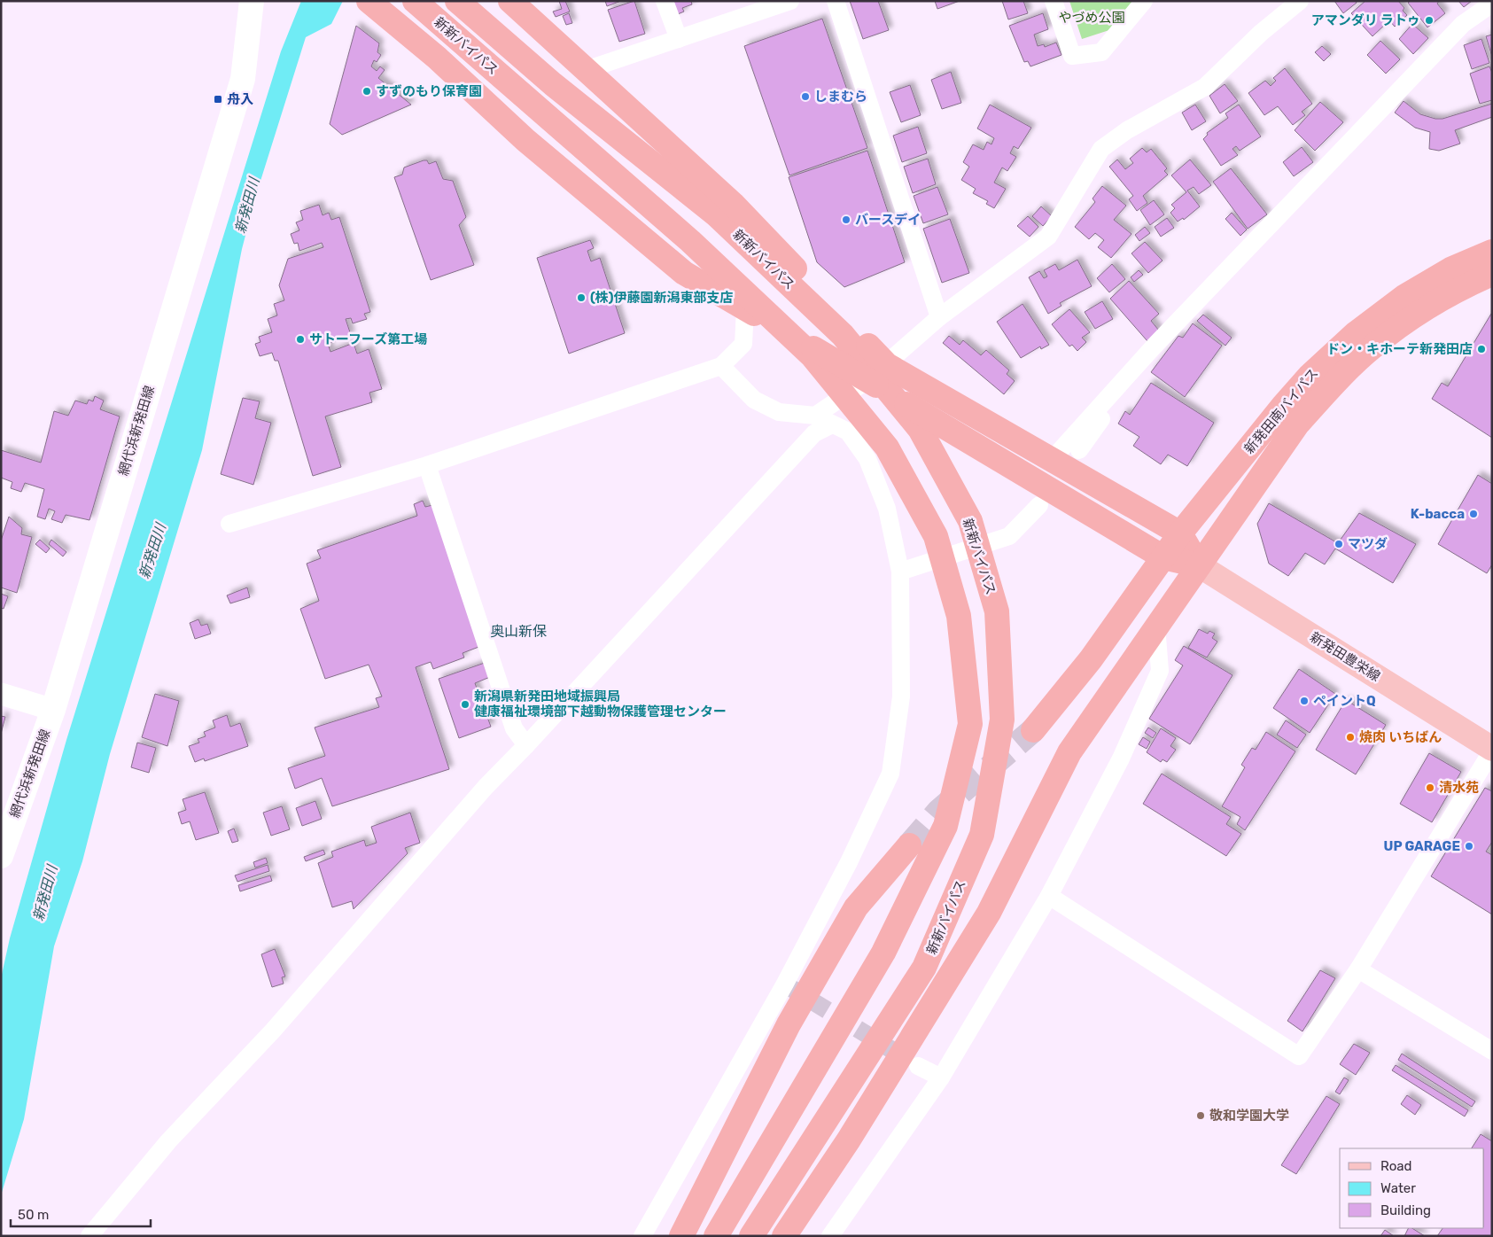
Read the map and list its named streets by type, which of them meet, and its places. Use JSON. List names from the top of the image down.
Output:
{
  "streets": {
    "highway": ["新新バイパス", "新発田南バイパス"],
    "main road": ["網代浜新発田線", "新発田豊栄線"]
  },
  "crossings": [
    ["新発田南バイパス", "新発田豊栄線"]
  ],
  "districts": ["奥山新保"],
  "water": ["新発田川"],
  "parks": ["やづめ公園"],
  "places": {
    "other": [
      "アマンダリ ラトゥ",
      "すずのもり保育園",
      "しまむら",
      "バースデイ",
      "(株)伊藤園新潟東部支店",
      "サトーフーズ第工場",
      "ドン・キホーテ新発田店",
      "K-bacca",
      "マツダ",
      "ペイントQ",
      "新潟県新発田地域振興局 健康福祉環境部下越動物保護管理センター",
      "焼肉 いちばん",
      "清水苑",
      "UP GARAGE",
      "敬和学園大学"
    ],
    "transit": ["舟入"]
  },
  "legend": ["Road", "Water", "Building"],
  "scale_bar": "50 m"
}
